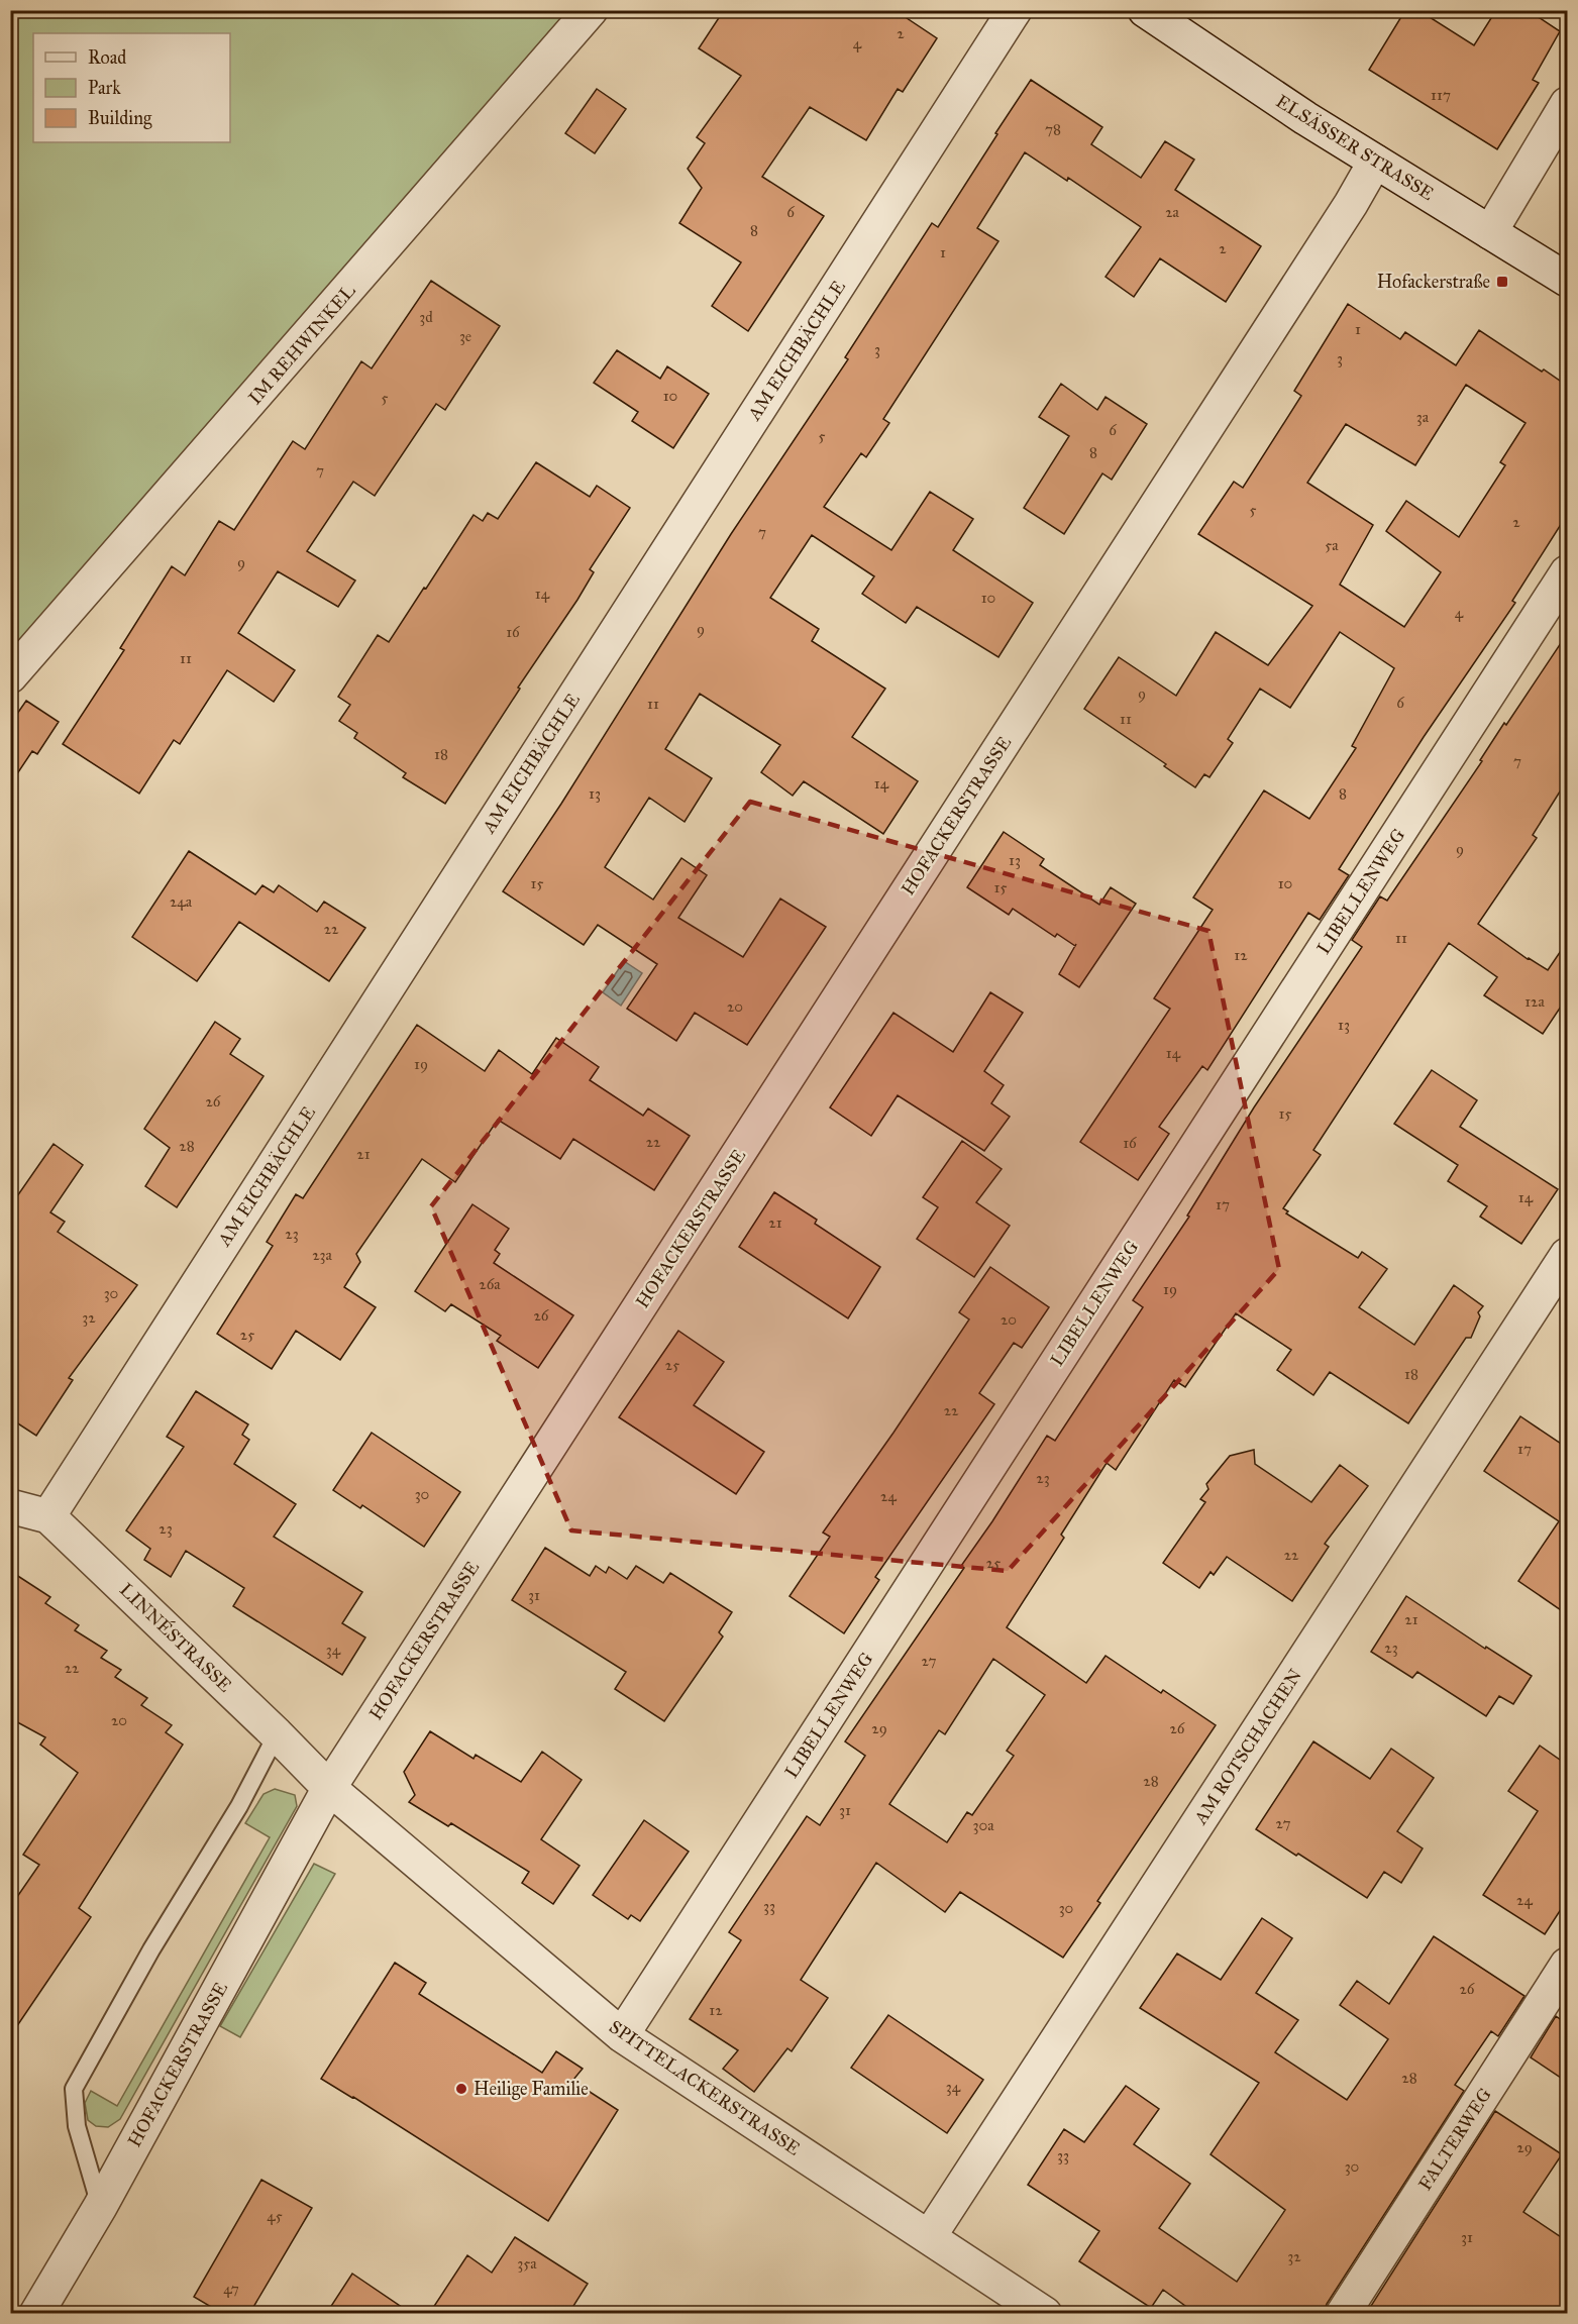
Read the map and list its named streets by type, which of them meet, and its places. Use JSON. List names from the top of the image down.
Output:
{
  "streets": {
    "street": [
      "ELSÄSSER STRASSE",
      "IM REHWINKEL",
      "AM EICHBÄCHLE",
      "HOFACKERSTRASSE",
      "LIBELLENWEG",
      "LINNÉSTRASSE",
      "AM ROTSCHACHEN",
      "SPITTELACKERSTRASSE",
      "FALTERWEG"
    ]
  },
  "crossings": [
    ["ELSÄSSER STRASSE", "HOFACKERSTRASSE"],
    ["AM EICHBÄCHLE", "LINNÉSTRASSE"],
    ["HOFACKERSTRASSE", "LINNÉSTRASSE"],
    ["HOFACKERSTRASSE", "SPITTELACKERSTRASSE"],
    ["LIBELLENWEG", "SPITTELACKERSTRASSE"],
    ["LINNÉSTRASSE", "SPITTELACKERSTRASSE"],
    ["AM ROTSCHACHEN", "SPITTELACKERSTRASSE"]
  ],
  "places": {
    "transit": ["Hofackerstraße"],
    "other": ["Heilige Familie"]
  },
  "house_numbers": [
    "2",
    "4",
    "117",
    "78",
    "6",
    "2a",
    "8",
    "2",
    "1",
    "3d",
    "1",
    "3e",
    "3",
    "3",
    "10",
    "5",
    "3a",
    "6",
    "5",
    "8",
    "7",
    "5",
    "2",
    "7",
    "5a",
    "9",
    "14",
    "10",
    "4",
    "9",
    "16",
    "11",
    "9",
    "6",
    "11",
    "11",
    "18",
    "7",
    "14",
    "13",
    "8",
    "9",
    "13",
    "15",
    "10",
    "15",
    "24a",
    "22",
    "11",
    "12",
    "12a",
    "20",
    "13",
    "14",
    "19",
    "26",
    "15",
    "22",
    "16",
    "28",
    "21",
    "14",
    "17",
    "21",
    "23",
    "23a",
    "26a",
    "19",
    "30",
    "26",
    "32",
    "20",
    "25",
    "25",
    "18",
    "22",
    "17",
    "23",
    "30",
    "24",
    "23",
    "22",
    "25",
    "31",
    "21",
    "23",
    "34",
    "27",
    "22",
    "20",
    "29",
    "26",
    "28",
    "31",
    "27",
    "30a",
    "24",
    "33",
    "30",
    "26",
    "12",
    "28",
    "34",
    "29",
    "33",
    "30",
    "45",
    "31",
    "32",
    "35a",
    "47"
  ],
  "legend": ["Road", "Park", "Building"]
}
